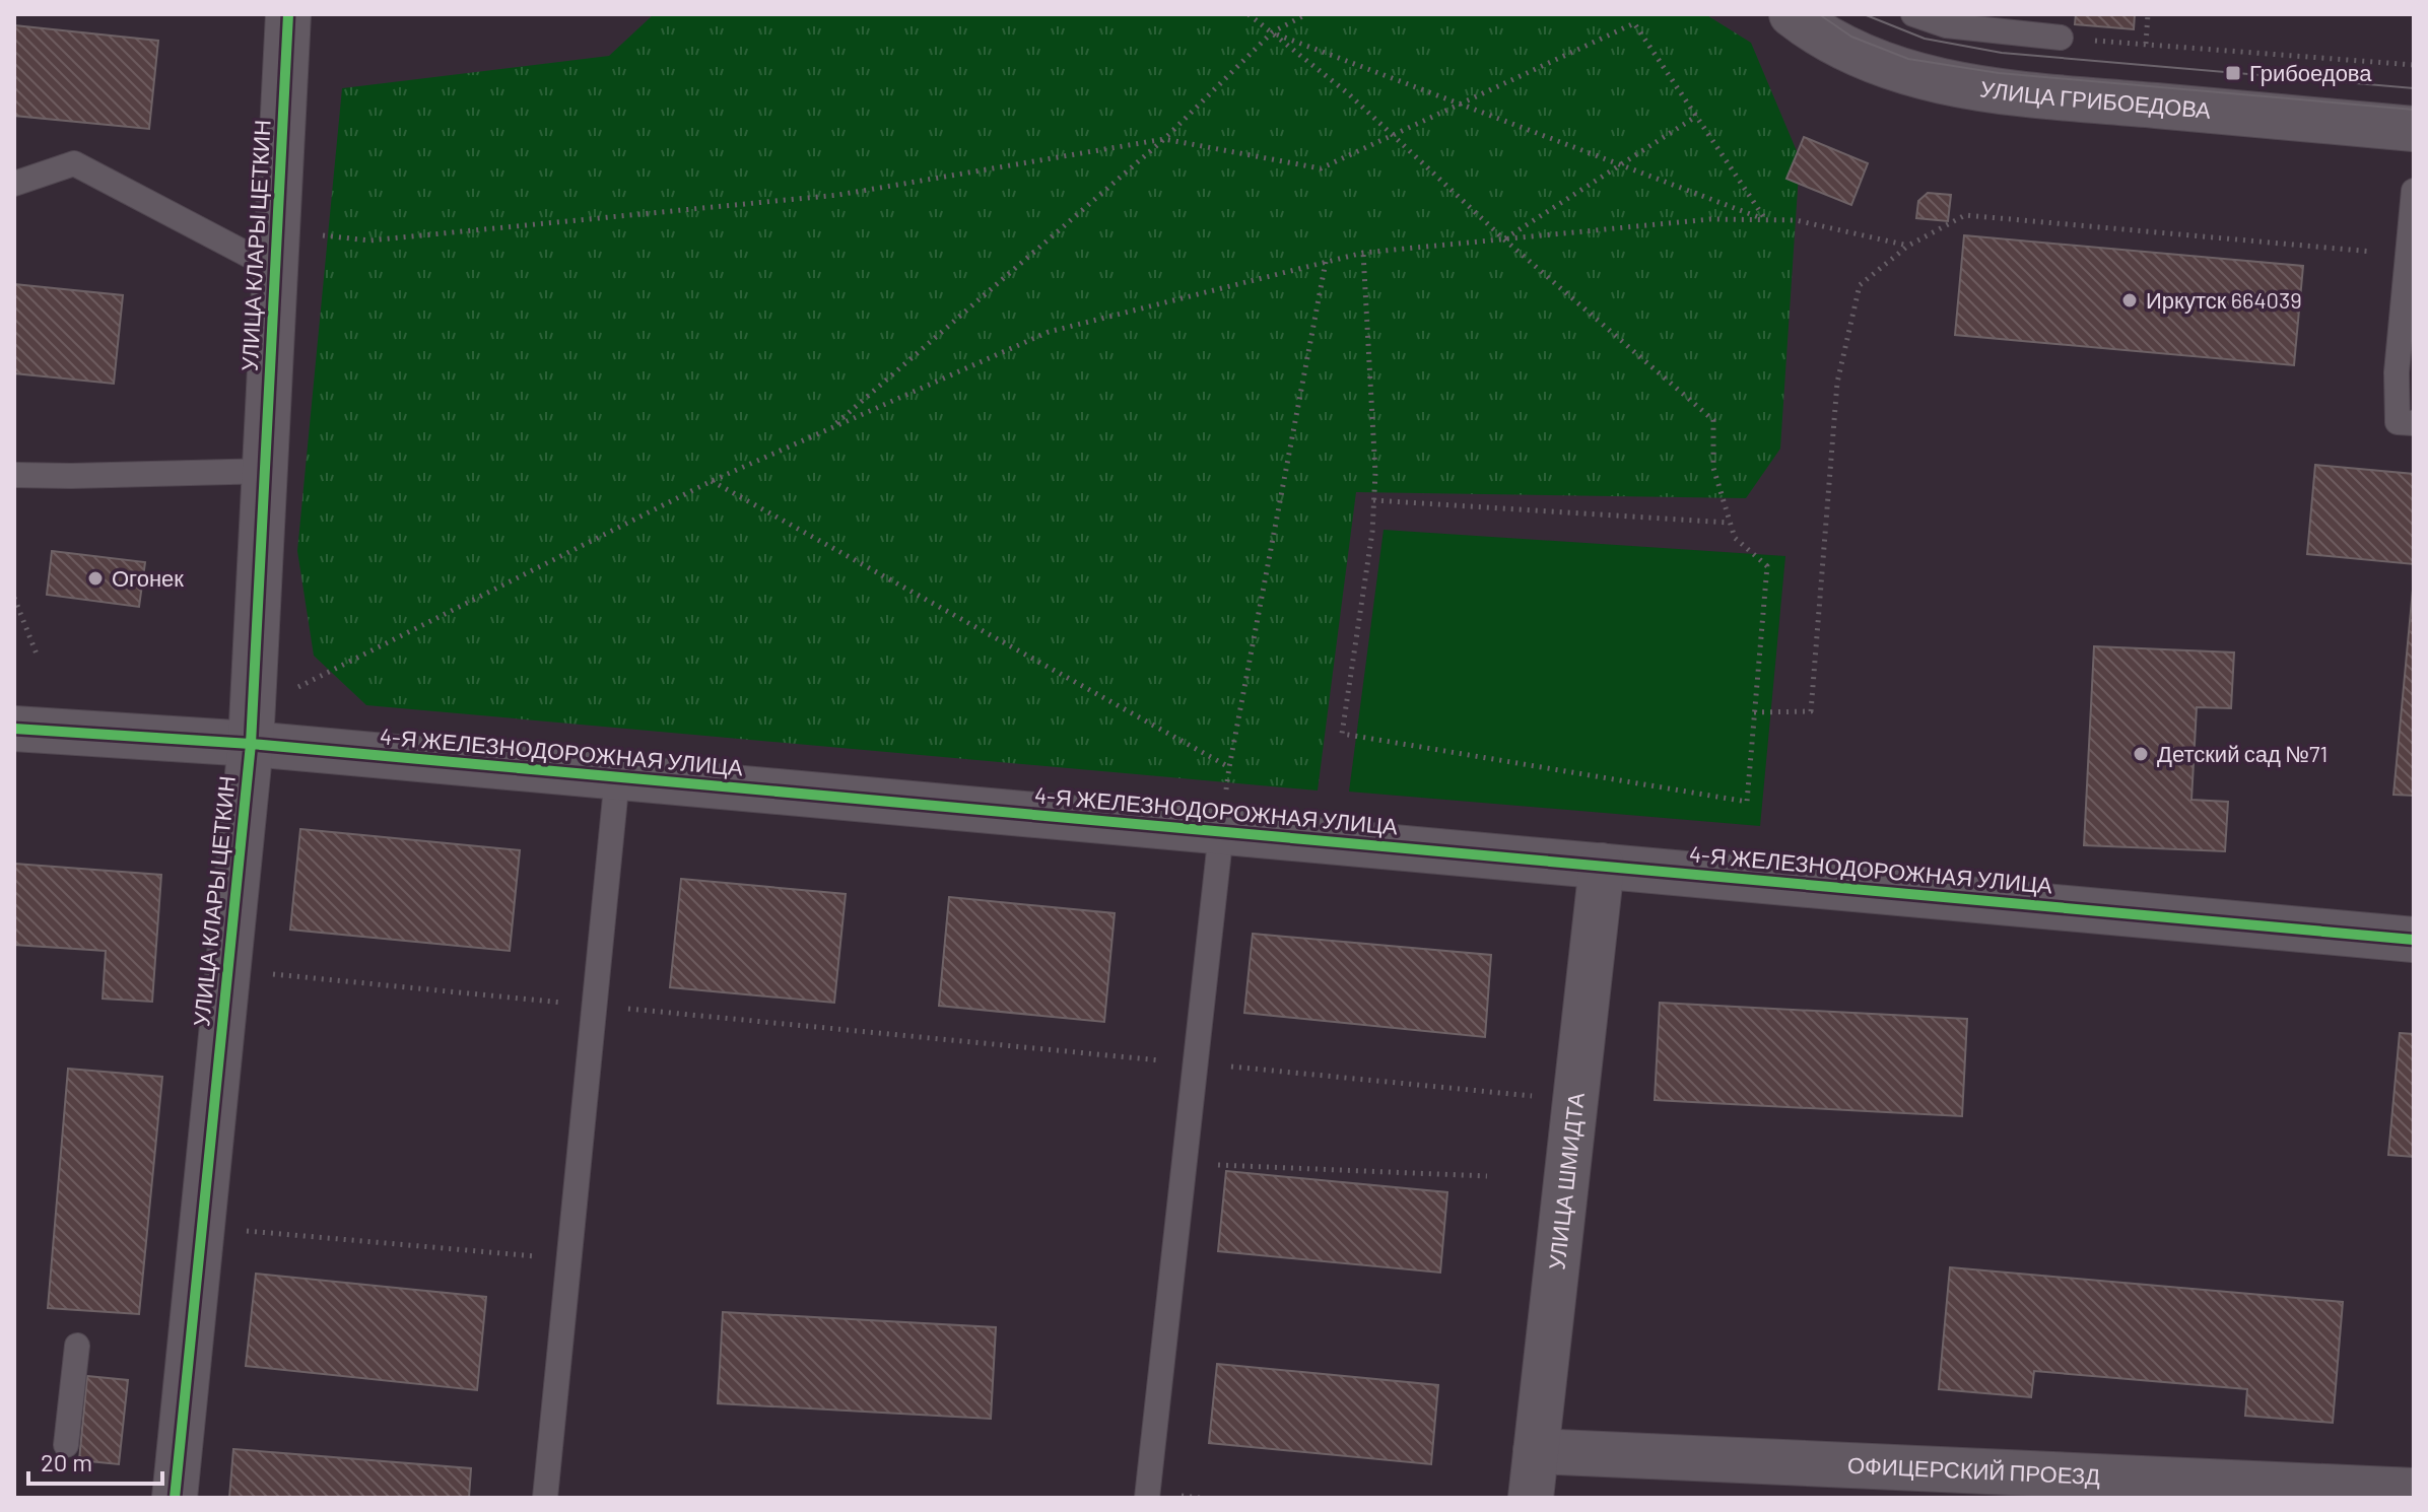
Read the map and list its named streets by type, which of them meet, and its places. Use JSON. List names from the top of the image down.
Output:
{
  "streets": {
    "street": [
      "УЛИЦА ГРИБОЕДОВА",
      "УЛИЦА КЛАРЫ ЦЕТКИН",
      "4-Я ЖЕЛЕЗНОДОРОЖНАЯ УЛИЦА",
      "УЛИЦА ШМИДТА",
      "ОФИЦЕРСКИЙ ПРОЕЗД"
    ]
  },
  "crossings": [
    ["УЛИЦА КЛАРЫ ЦЕТКИН", "4-Я ЖЕЛЕЗНОДОРОЖНАЯ УЛИЦА"],
    ["4-Я ЖЕЛЕЗНОДОРОЖНАЯ УЛИЦА", "УЛИЦА ШМИДТА"],
    ["УЛИЦА ШМИДТА", "ОФИЦЕРСКИЙ ПРОЕЗД"]
  ],
  "places": {
    "transit": ["Грибоедова"],
    "other": ["Иркутск 664039", "Огонек", "Детский сад №71"]
  },
  "scale_bar": "20 m"
}
